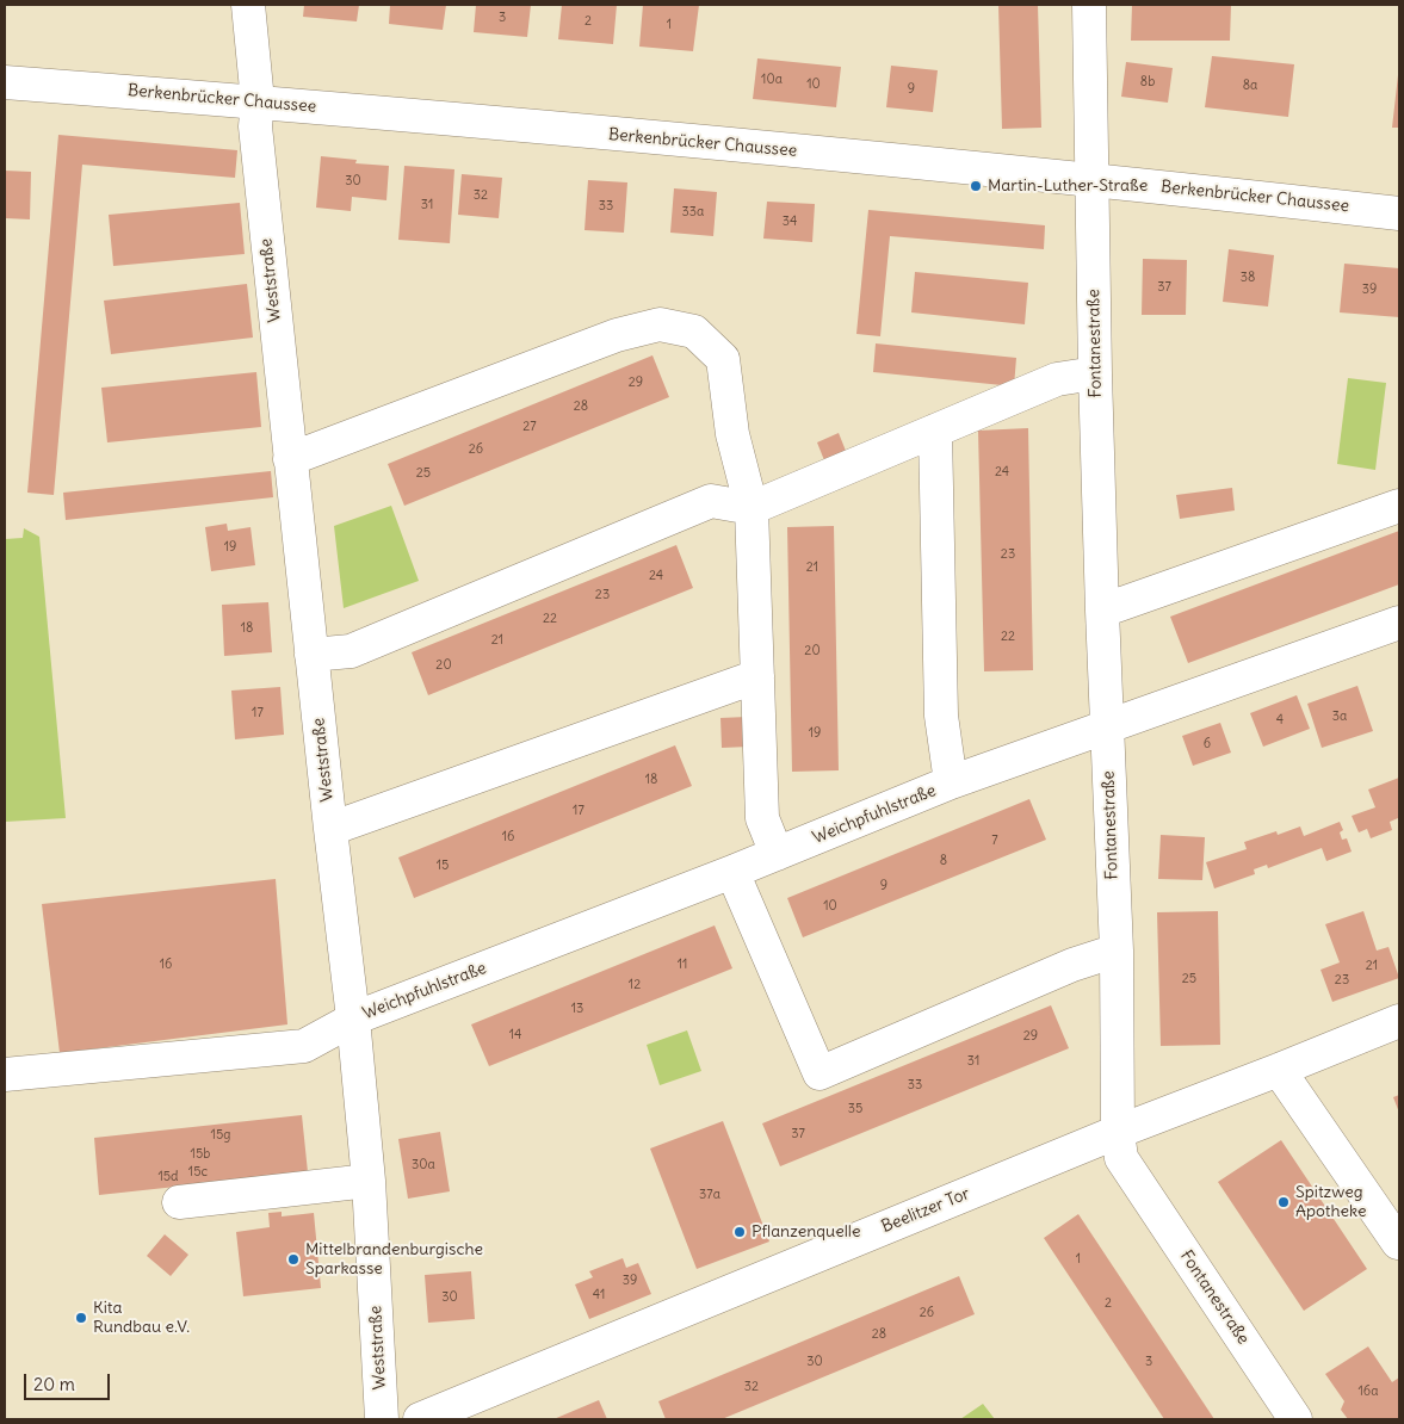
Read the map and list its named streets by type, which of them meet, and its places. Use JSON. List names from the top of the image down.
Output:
{
  "streets": {
    "street": [
      "Berkenbrücker Chaussee",
      "Weststraße",
      "Fontanestraße",
      "Weichpfuhlstraße",
      "Beelitzer Tor"
    ]
  },
  "crossings": [
    ["Berkenbrücker Chaussee", "Weststraße"],
    ["Berkenbrücker Chaussee", "Fontanestraße"],
    ["Weststraße", "Weichpfuhlstraße"],
    ["Fontanestraße", "Weichpfuhlstraße"],
    ["Fontanestraße", "Beelitzer Tor"]
  ],
  "places": [
    "Martin-Luther-Straße",
    "Spitzweg Apotheke",
    "Pflanzenquelle",
    "Mittelbrandenburgische Sparkasse",
    "Kita Rundbau e.V."
  ],
  "house_numbers": [
    "3",
    "2",
    "1",
    "10a",
    "8b",
    "10",
    "8a",
    "9",
    "30",
    "32",
    "31",
    "33",
    "33a",
    "34",
    "38",
    "37",
    "39",
    "29",
    "28",
    "27",
    "26",
    "24",
    "25",
    "19",
    "23",
    "21",
    "24",
    "23",
    "22",
    "18",
    "22",
    "21",
    "20",
    "20",
    "17",
    "3a",
    "4",
    "19",
    "6",
    "18",
    "17",
    "16",
    "7",
    "8",
    "15",
    "9",
    "10",
    "16",
    "11",
    "21",
    "25",
    "23",
    "12",
    "13",
    "14",
    "29",
    "31",
    "33",
    "35",
    "37",
    "15g",
    "15b",
    "30a",
    "15c",
    "15d",
    "37a",
    "1",
    "39",
    "41",
    "30",
    "2",
    "26",
    "28",
    "30",
    "3",
    "32",
    "16a"
  ],
  "scale_bar": "20 m"
}
